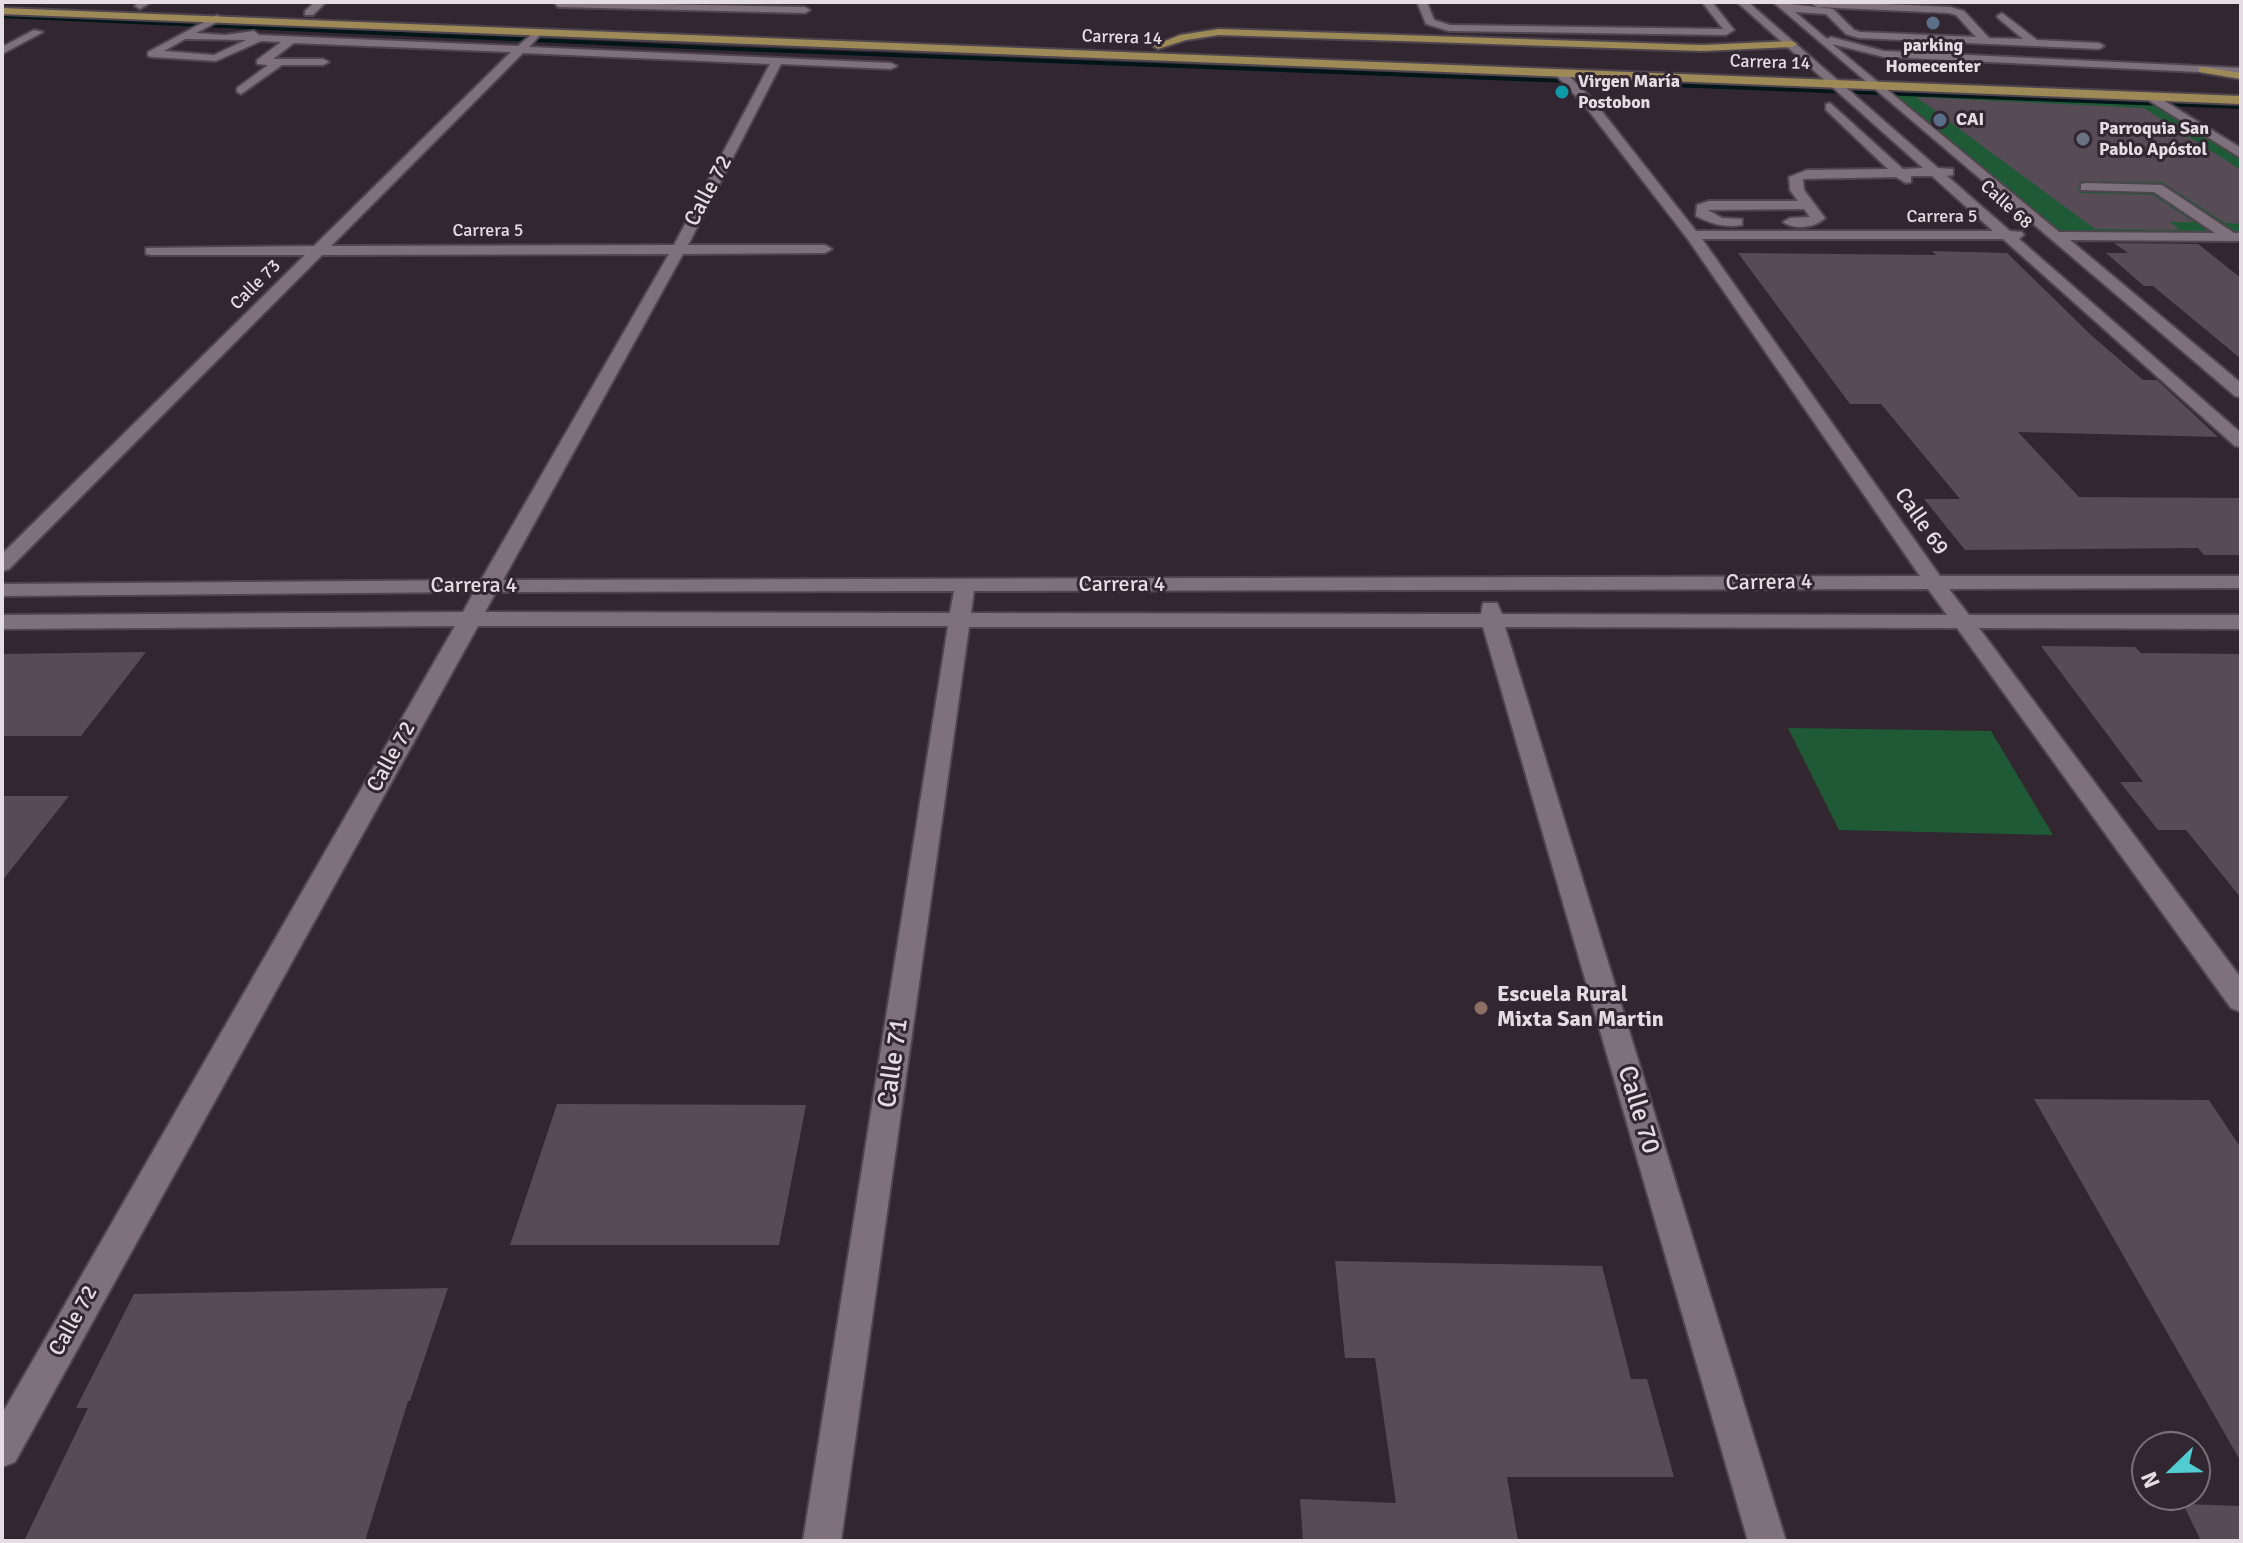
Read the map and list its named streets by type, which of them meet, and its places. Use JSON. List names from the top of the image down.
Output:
{
  "streets": {
    "main road": ["Carrera 14"],
    "street": [
      "Calle 72",
      "Calle 68",
      "Carrera 5",
      "Calle 73",
      "Calle 69",
      "Carrera 4",
      "Calle 71",
      "Calle 70"
    ]
  },
  "crossings": [
    ["Carrera 14", "Calle 68"],
    ["Carrera 14", "Calle 73"],
    ["Carrera 14", "Calle 69"],
    ["Calle 72", "Carrera 5"],
    ["Calle 72", "Carrera 4"],
    ["Calle 68", "Carrera 5"],
    ["Carrera 5", "Calle 73"],
    ["Carrera 5", "Calle 69"],
    ["Calle 69", "Carrera 4"],
    ["Carrera 4", "Calle 71"],
    ["Carrera 4", "Calle 70"]
  ],
  "places": [
    "parking Homecenter",
    "Virgen María Postobon",
    "CAI",
    "Parroquia San Pablo Apóstol",
    "Escuela Rural Mixta San Martin"
  ],
  "north": "bottom left"
}
